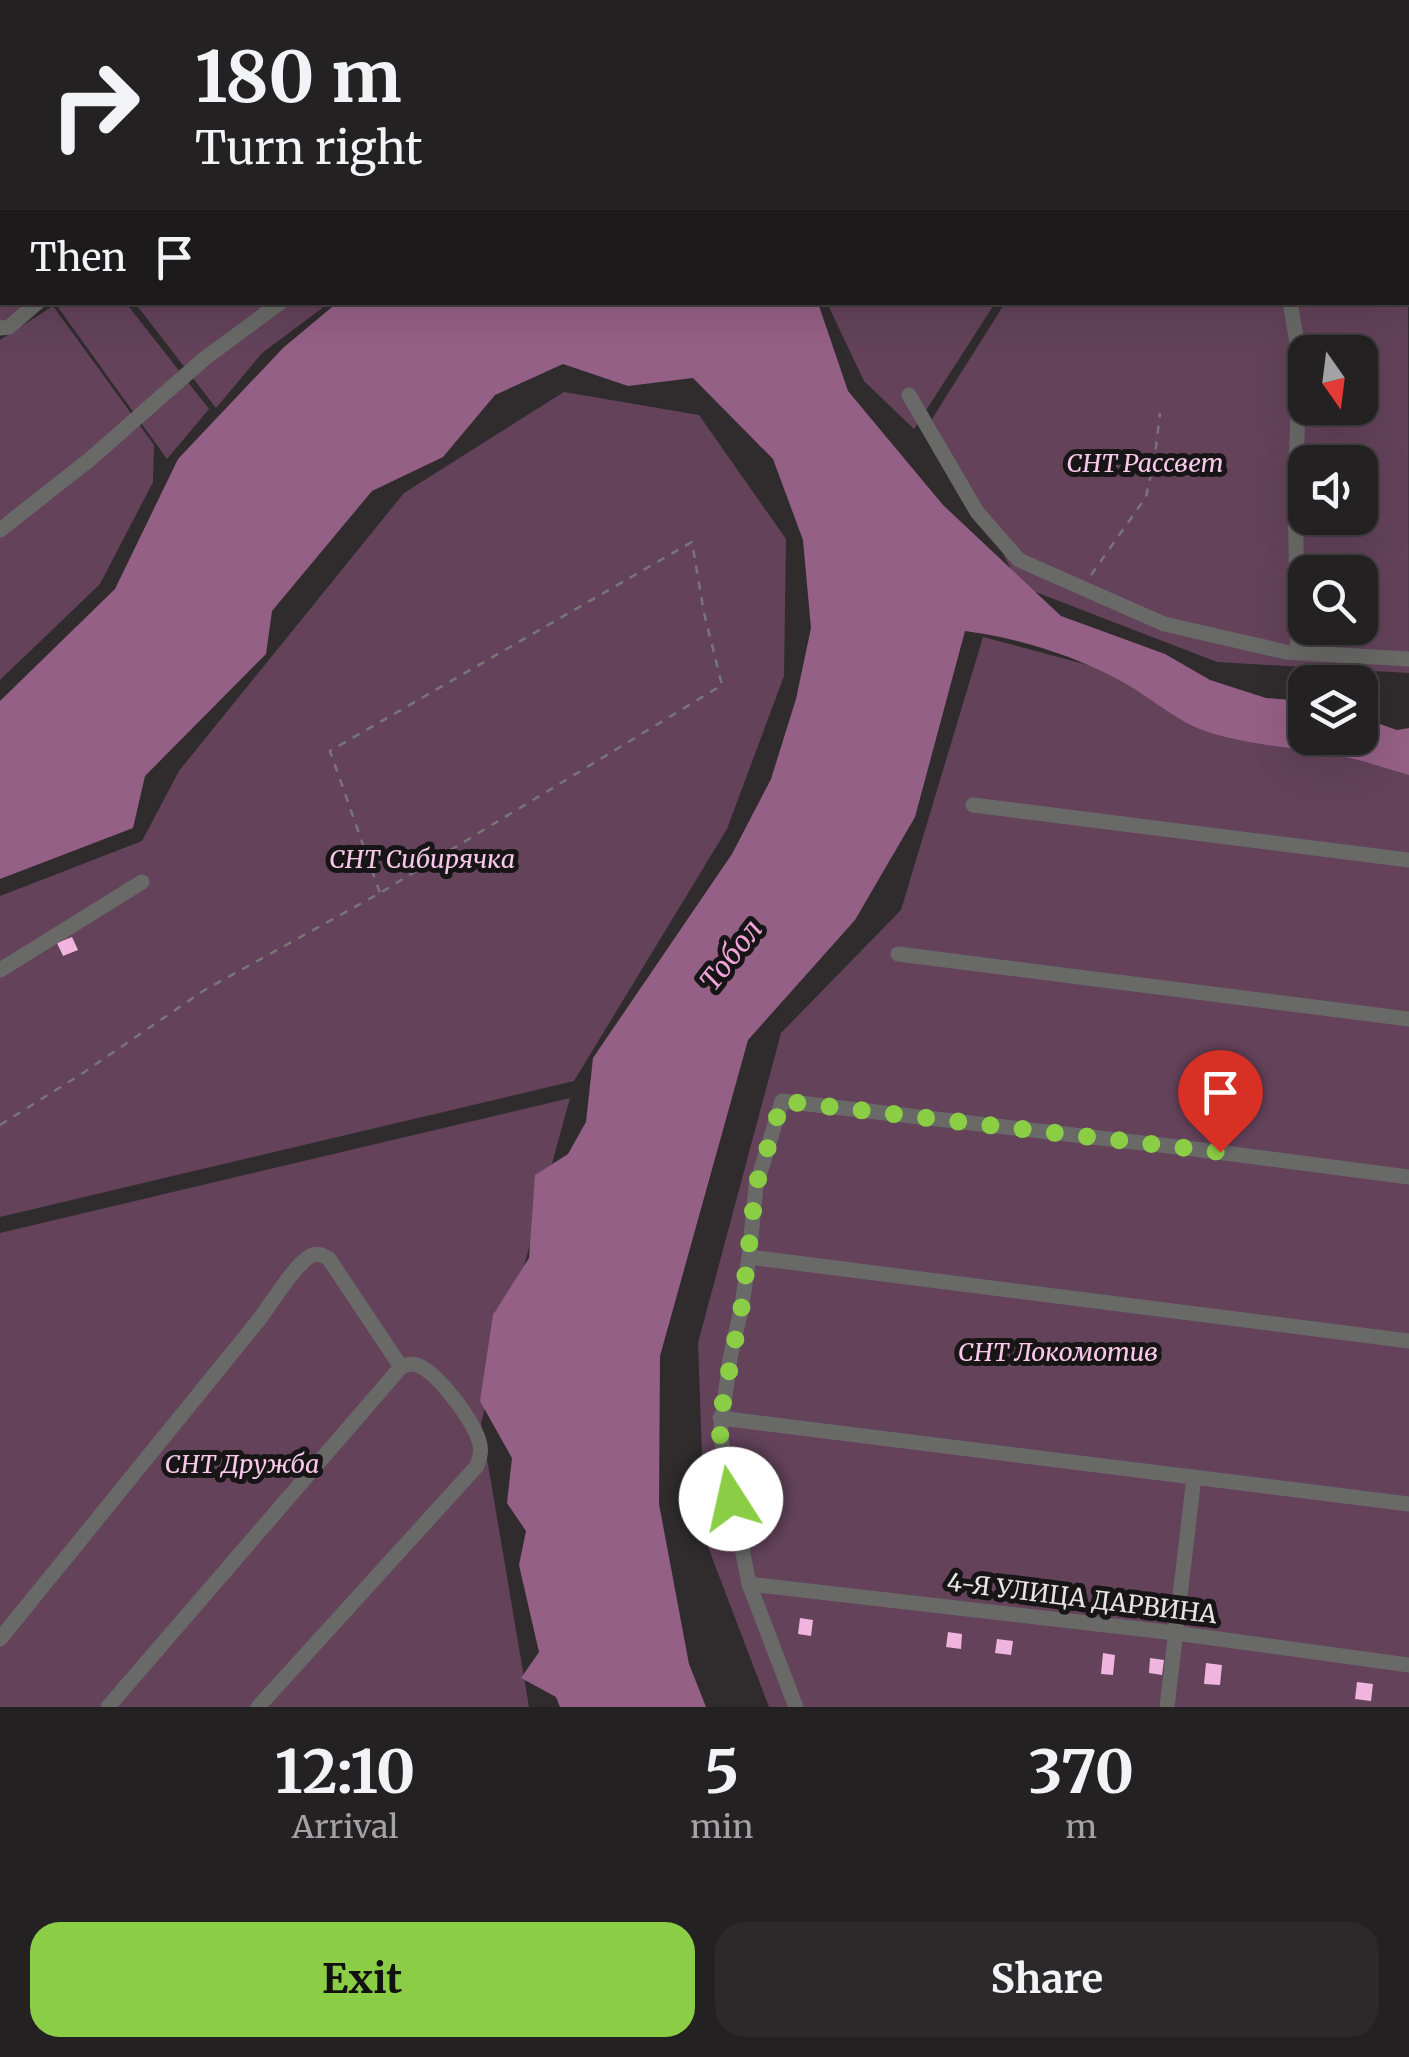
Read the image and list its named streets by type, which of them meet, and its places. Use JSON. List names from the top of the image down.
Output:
{
  "streets": {
    "street": ["4-Я УЛИЦА ДАРВИНА"]
  },
  "water": ["Тобол"],
  "parks": [
    "СНТ Рассвет",
    "СНТ Сибирячка",
    "СНТ Локомотив",
    "СНТ Дружба"
  ],
  "north": "bottom",
  "page": {
    "turn": ["180 m", "Turn right"],
    "then": "Then",
    "eta": [
      "12:10",
      "Arrival",
      "5",
      "min",
      "370",
      "m"
    ],
    "buttons": ["Exit", "Share"]
  }
}
